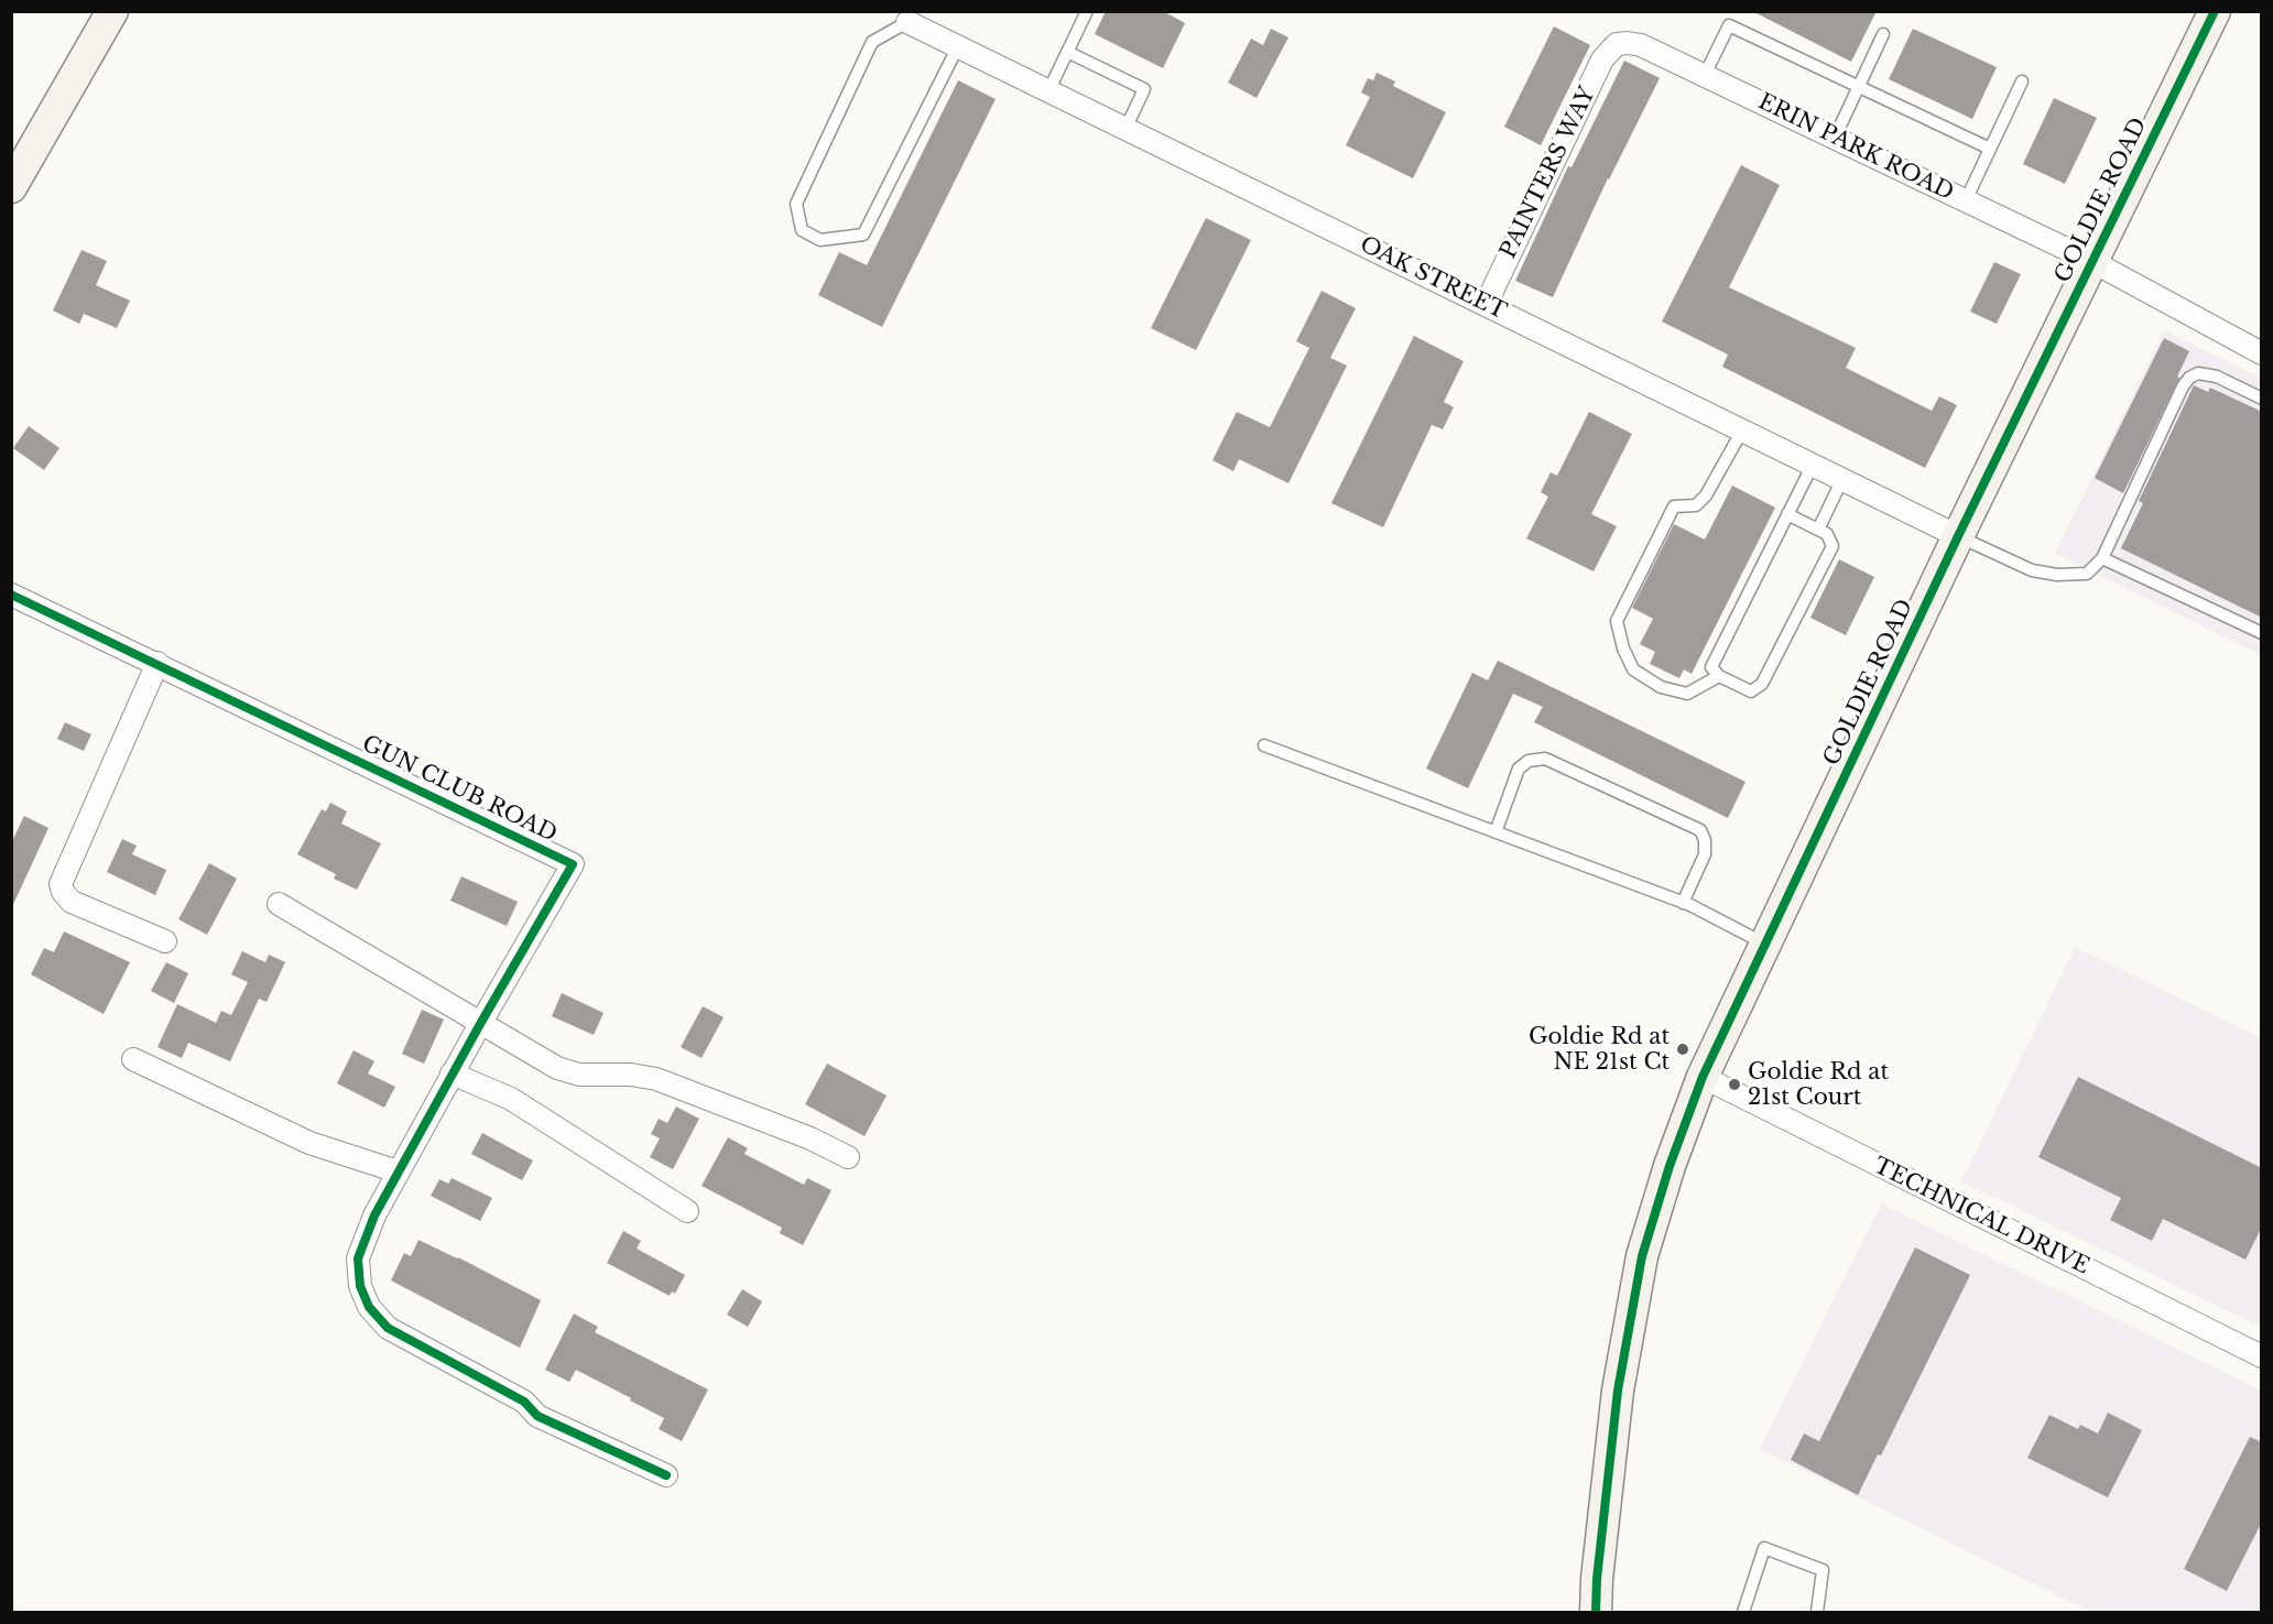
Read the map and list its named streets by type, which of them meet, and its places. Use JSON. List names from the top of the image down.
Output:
{
  "streets": {
    "street": [
      "ERIN PARK ROAD",
      "PAINTERS WAY",
      "GOLDIE ROAD",
      "OAK STREET",
      "GUN CLUB ROAD",
      "TECHNICAL DRIVE"
    ]
  },
  "crossings": [
    ["ERIN PARK ROAD", "PAINTERS WAY"],
    ["ERIN PARK ROAD", "GOLDIE ROAD"],
    ["PAINTERS WAY", "OAK STREET"],
    ["GOLDIE ROAD", "OAK STREET"],
    ["GOLDIE ROAD", "TECHNICAL DRIVE"]
  ],
  "places": ["Goldie Rd at NE 21st Ct", "Goldie Rd at 21st Court"]
}
